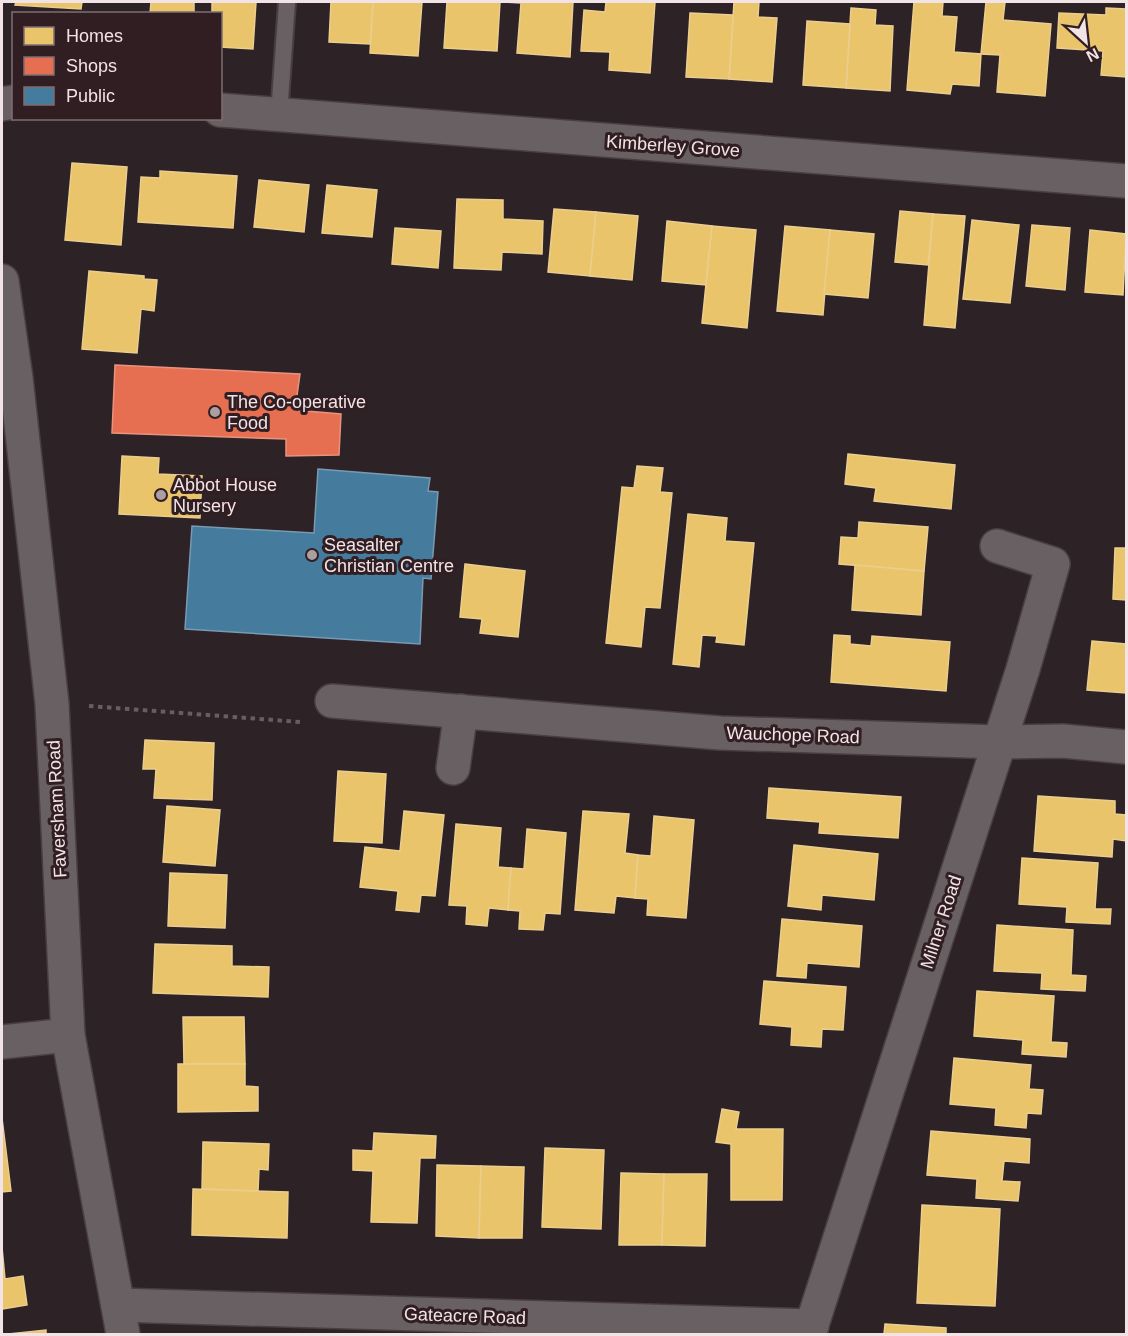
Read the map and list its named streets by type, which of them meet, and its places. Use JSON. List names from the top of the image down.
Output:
{
  "streets": {
    "street": [
      "Kimberley Grove",
      "Wauchope Road",
      "Faversham Road",
      "Milner Road",
      "Gateacre Road"
    ]
  },
  "crossings": [
    ["Wauchope Road", "Milner Road"],
    ["Faversham Road", "Gateacre Road"],
    ["Milner Road", "Gateacre Road"]
  ],
  "places": ["The Co-operative Food", "Abbot House Nursery", "Seasalter Christian Centre"],
  "legend": ["Homes", "Shops", "Public"],
  "north": "bottom right"
}
